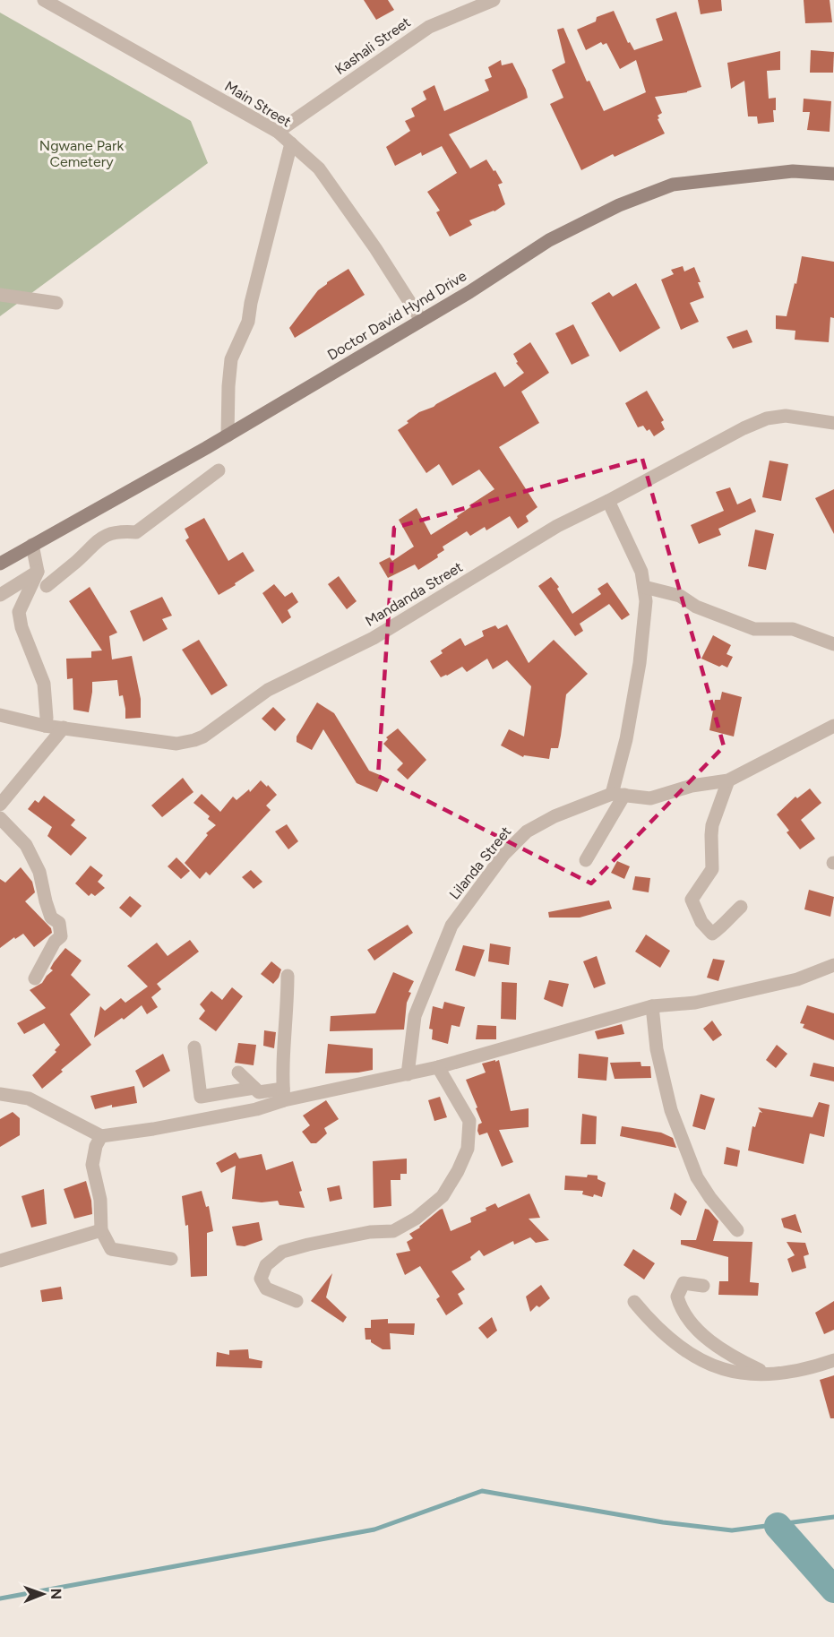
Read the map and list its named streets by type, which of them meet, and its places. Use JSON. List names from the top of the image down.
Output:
{
  "streets": {
    "main road": ["Doctor David Hynd Drive"],
    "street": [
      "Kashali Street",
      "Main Street",
      "Mandanda Street",
      "Lilanda Street"
    ]
  },
  "crossings": [
    ["Kashali Street", "Main Street"],
    ["Main Street", "Doctor David Hynd Drive"]
  ],
  "parks": ["Ngwane Park Cemetery"],
  "north": "right"
}
